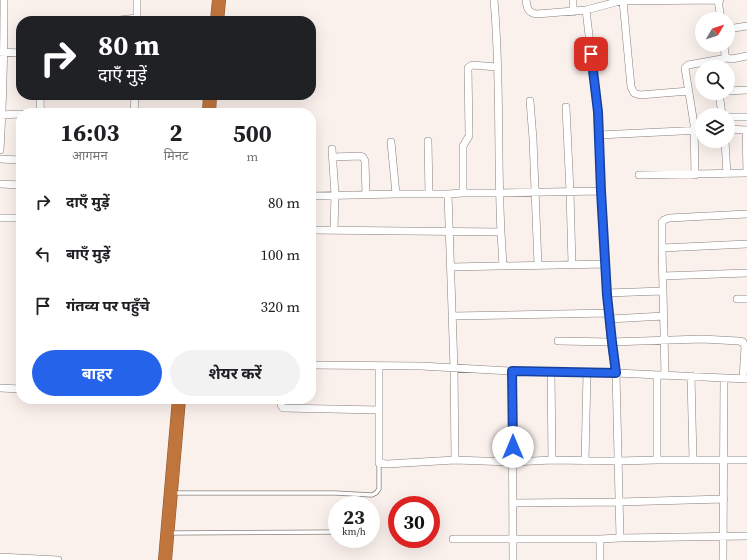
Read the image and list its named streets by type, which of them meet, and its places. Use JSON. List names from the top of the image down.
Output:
{
  "north": "top right",
  "page": {
    "turn": ["80 m", "दाएँ मुड़ें"],
    "eta": [
      "16:03",
      "आगमन",
      "2",
      "मिनट",
      "500",
      "m"
    ],
    "list": [
      {
        "name": "दाएँ मुड़ें",
        "value": "80 m"
      },
      {
        "name": "बाएँ मुड़ें",
        "value": "100 m"
      },
      {
        "name": "गंतव्य पर पहुँचे",
        "value": "320 m"
      }
    ],
    "buttons": ["बाहर", "शेयर करें"],
    "speed": "23 km/h",
    "limit": "30"
  }
}
